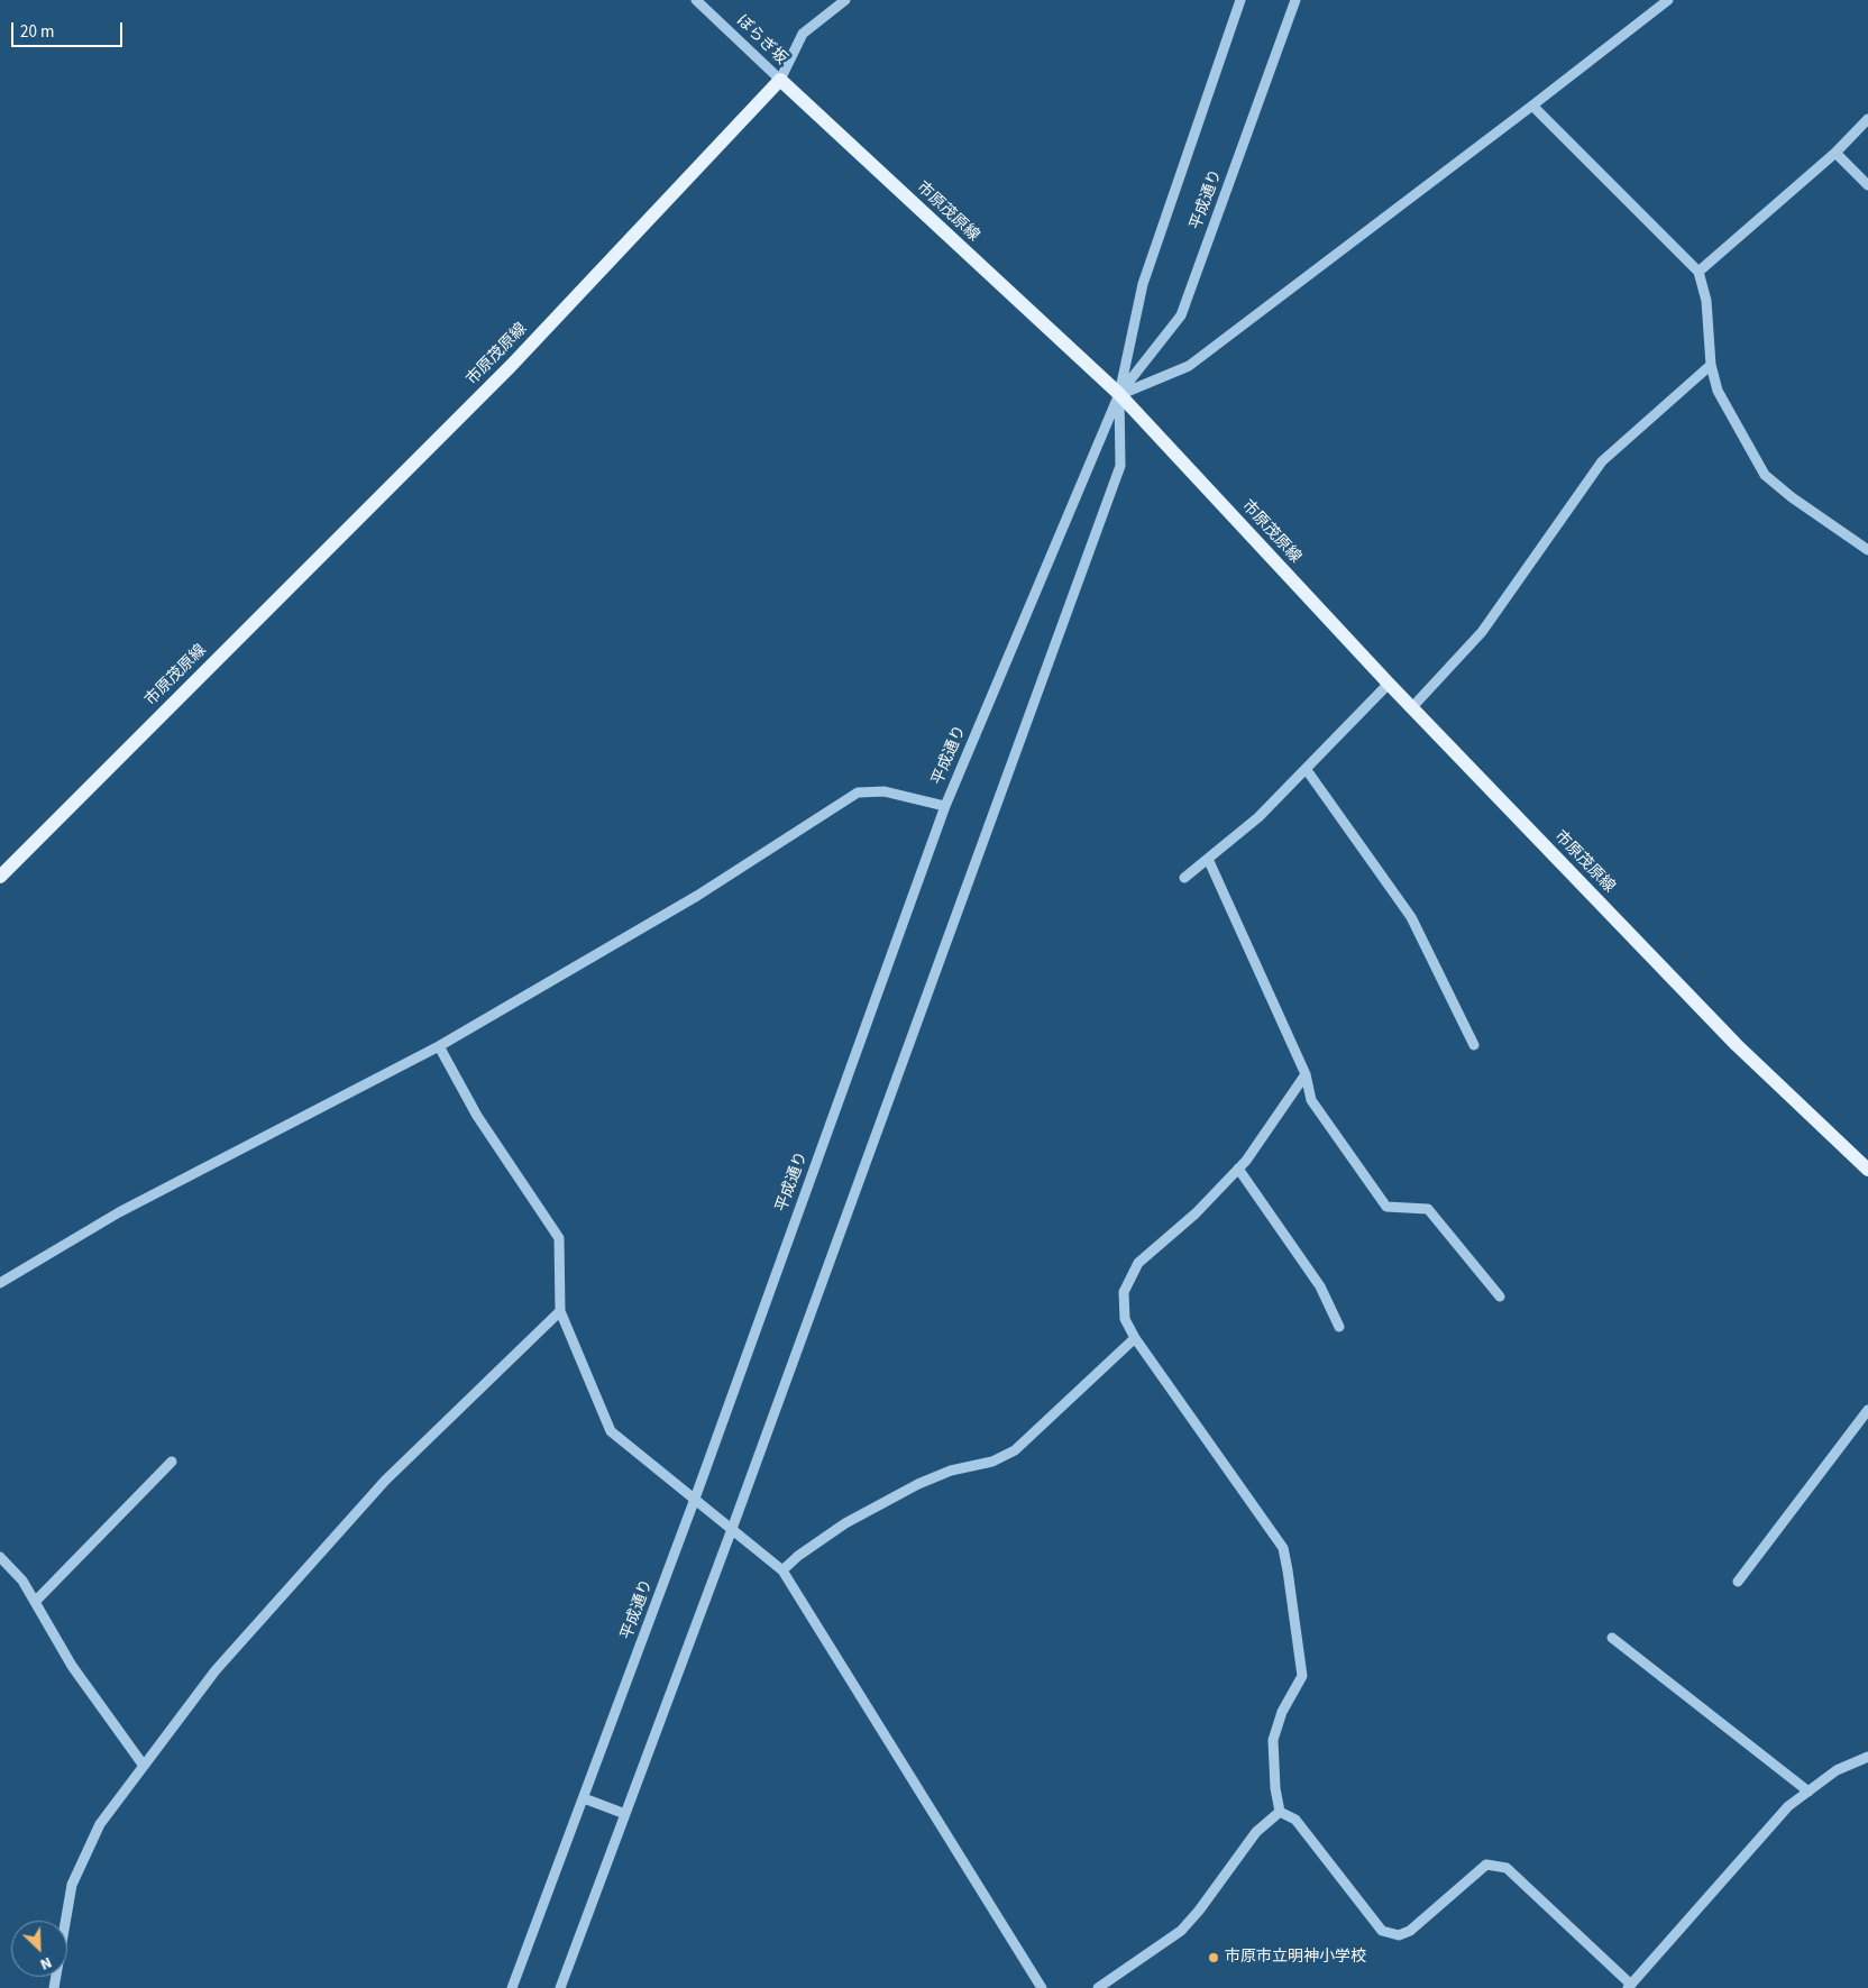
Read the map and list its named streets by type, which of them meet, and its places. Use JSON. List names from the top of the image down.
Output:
{
  "streets": {
    "main road": ["市原茂原線"],
    "street": ["ぼらぎ坂", "平成通り"]
  },
  "crossings": [
    ["ぼらぎ坂", "市原茂原線"],
    ["平成通り", "市原茂原線"]
  ],
  "places": ["市原市立明神小学校"],
  "scale_bar": "20 m",
  "north": "bottom right"
}
